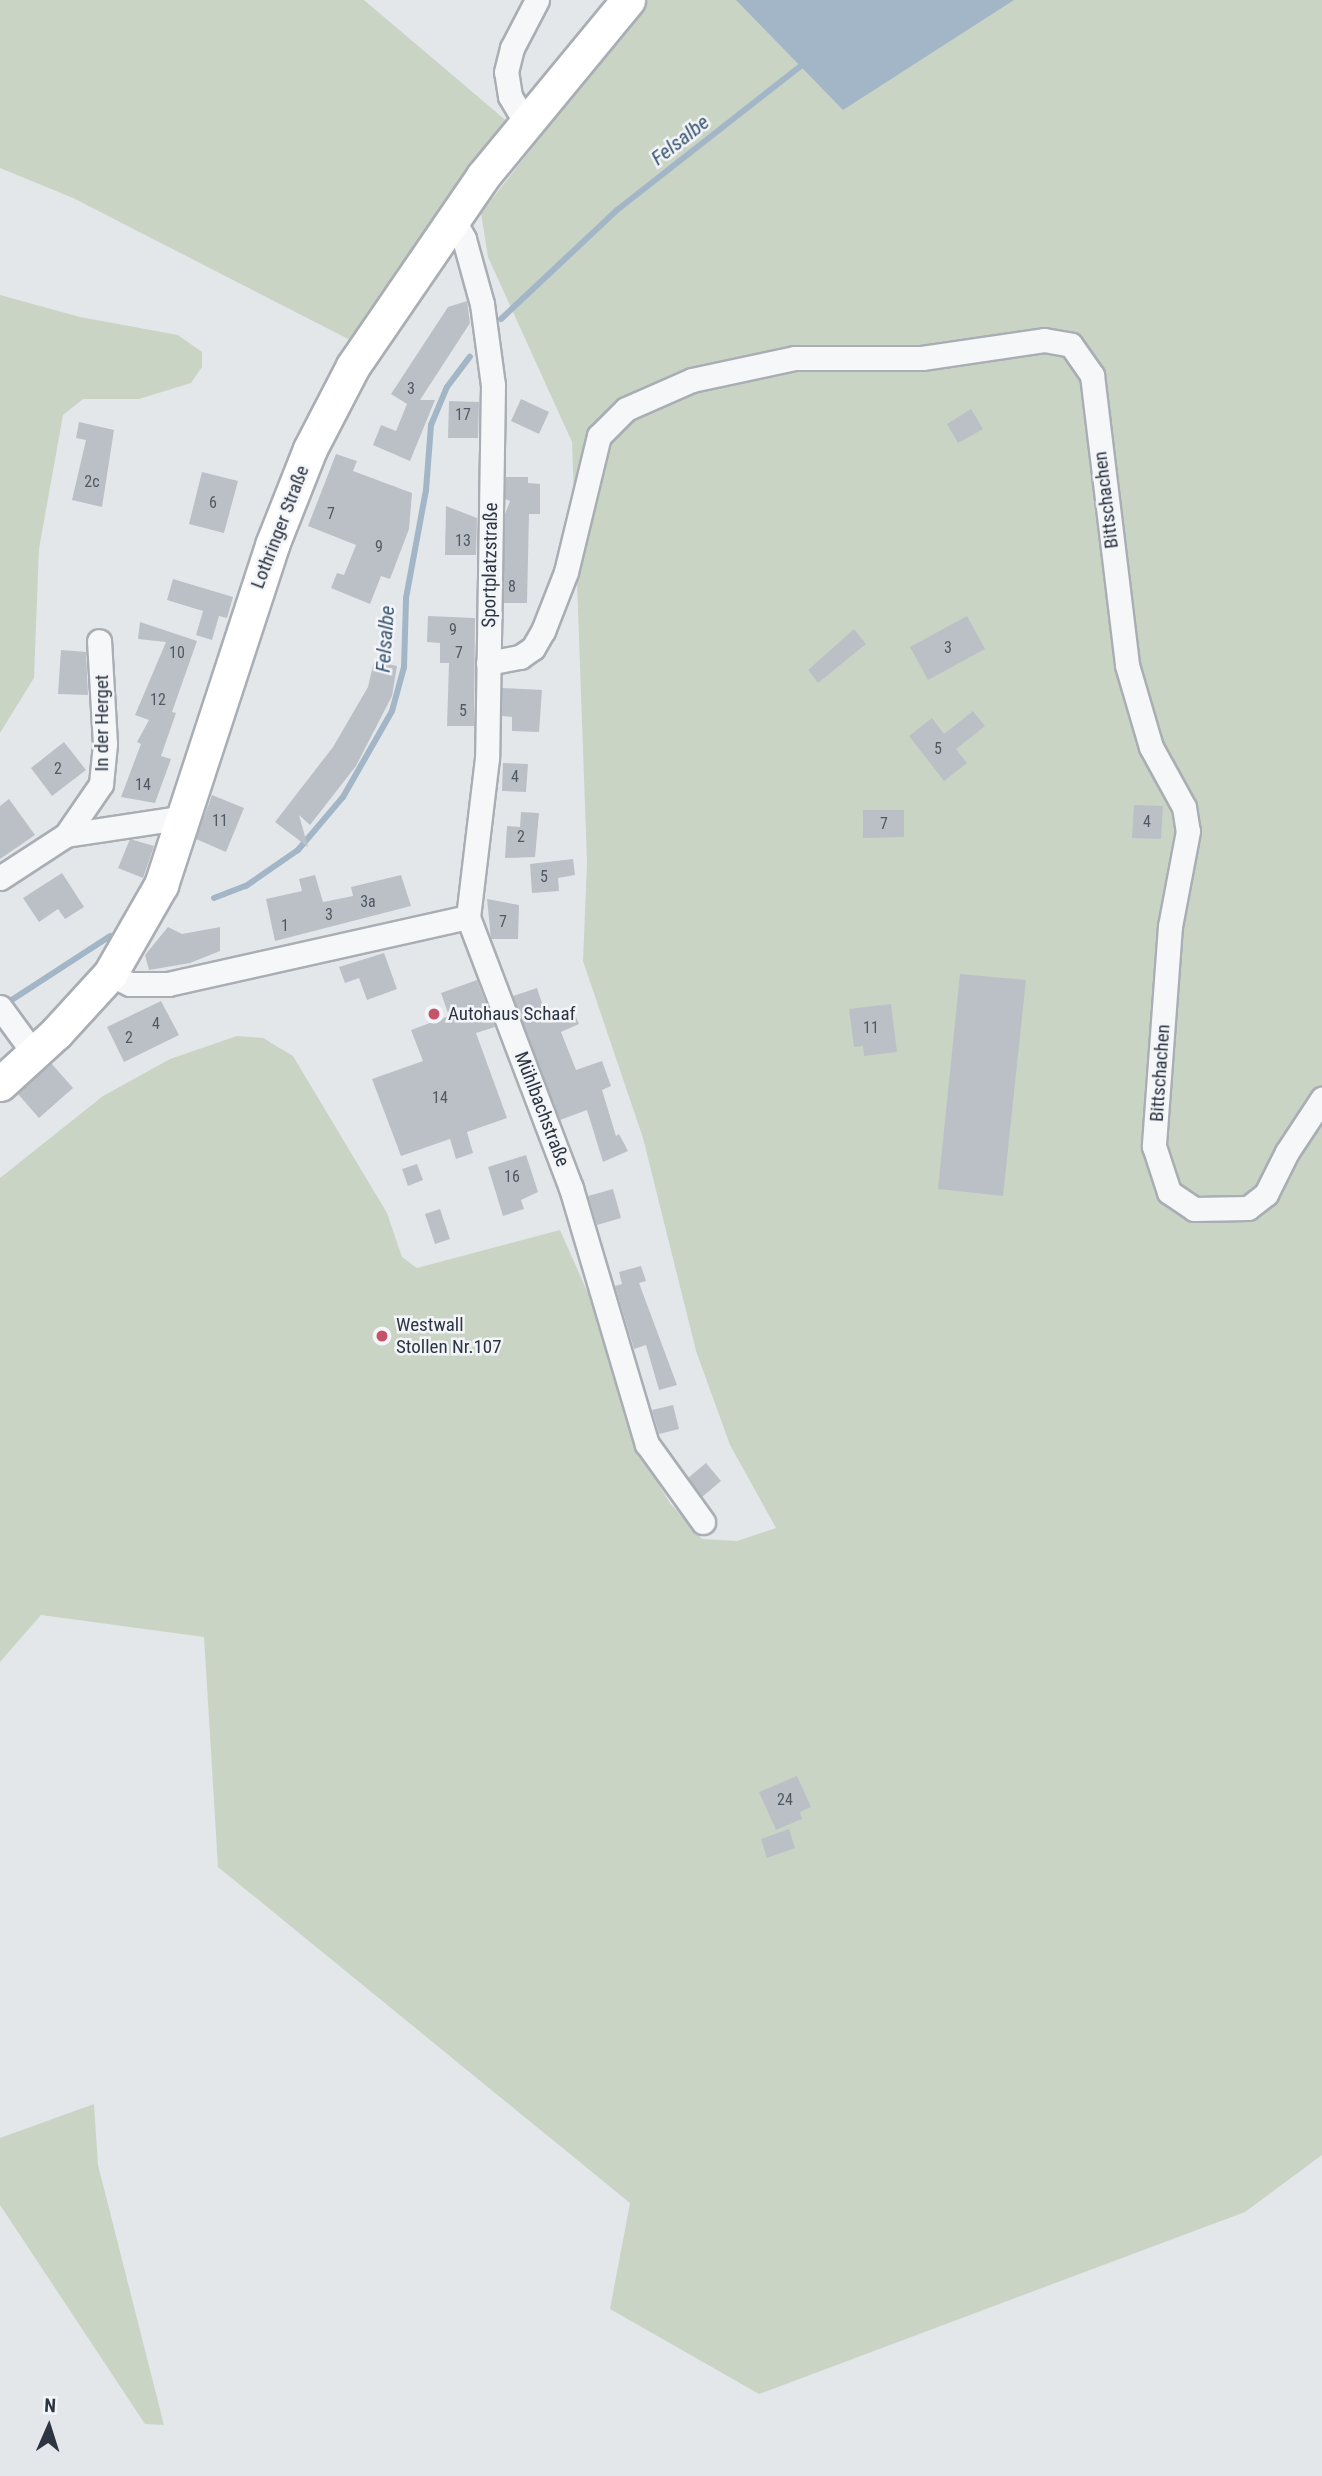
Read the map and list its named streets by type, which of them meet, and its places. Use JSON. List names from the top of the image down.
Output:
{
  "streets": {
    "main road": ["Lothringer Straße"],
    "street": [
      "Bittschachen",
      "Sportplatzstraße",
      "In der Herget",
      "Mühlbachstraße"
    ]
  },
  "crossings": [
    ["Bittschachen", "Sportplatzstraße"],
    ["Lothringer Straße", "Sportplatzstraße"],
    ["Lothringer Straße", "In der Herget"],
    ["Sportplatzstraße", "Mühlbachstraße"]
  ],
  "water": ["Felsalbe"],
  "places": ["Autohaus Schaaf", "Westwall Stollen Nr.107"],
  "house_numbers": [
    "3",
    "17",
    "2c",
    "6",
    "7",
    "13",
    "9",
    "8",
    "9",
    "3",
    "10",
    "7",
    "12",
    "5",
    "5",
    "2",
    "4",
    "14",
    "11",
    "4",
    "7",
    "2",
    "5",
    "3a",
    "3",
    "7",
    "1",
    "4",
    "11",
    "2",
    "14",
    "16",
    "24"
  ],
  "north": "top"
}
